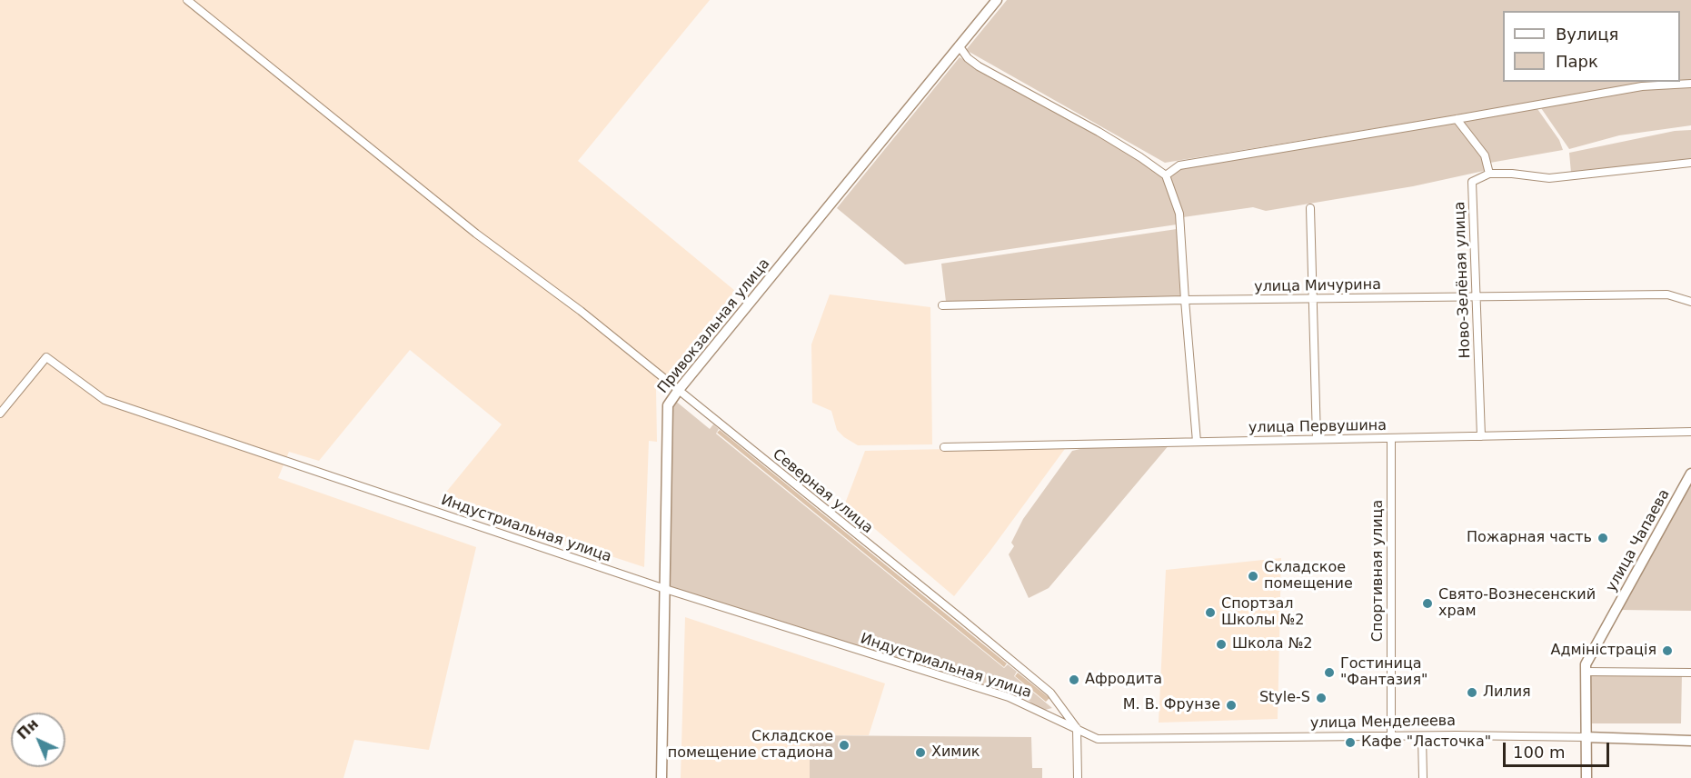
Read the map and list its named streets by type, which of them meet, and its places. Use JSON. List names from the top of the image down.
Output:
{
  "streets": {
    "main road": ["Привокзальная улица", "улица Чапаева", "улица Менделеева"],
    "street": [
      "Ново-Зелёная улица",
      "улица Мичурина",
      "улица Первушина",
      "Северная улица",
      "Индустриальная улица",
      "Спортивная улица"
    ]
  },
  "crossings": [
    ["Ново-Зелёная улица", "улица Мичурина"],
    ["Ново-Зелёная улица", "улица Первушина"],
    ["Привокзальная улица", "Северная улица"],
    ["Привокзальная улица", "Индустриальная улица"],
    ["улица Первушина", "Спортивная улица"],
    ["Северная улица", "Индустриальная улица"],
    ["Северная улица", "улица Менделеева"],
    ["Индустриальная улица", "улица Менделеева"],
    ["улица Чапаева", "улица Менделеева"],
    ["Спортивная улица", "улица Менделеева"]
  ],
  "places": [
    "Пожарная часть",
    "Складское помещение",
    "Свято-Вознесенский храм",
    "Спортзал Школы №2",
    "Школа №2",
    "Адміністрація",
    "Гостиница \"Фантазия\"",
    "Афродита",
    "Лилия",
    "Style-S",
    "М. В. Фрунзе",
    "Кафе \"Ласточка\"",
    "Складское помещение стадиона",
    "Химик"
  ],
  "legend": ["Вулиця", "Парк"],
  "scale_bar": "100 m",
  "north": "top left"
}
